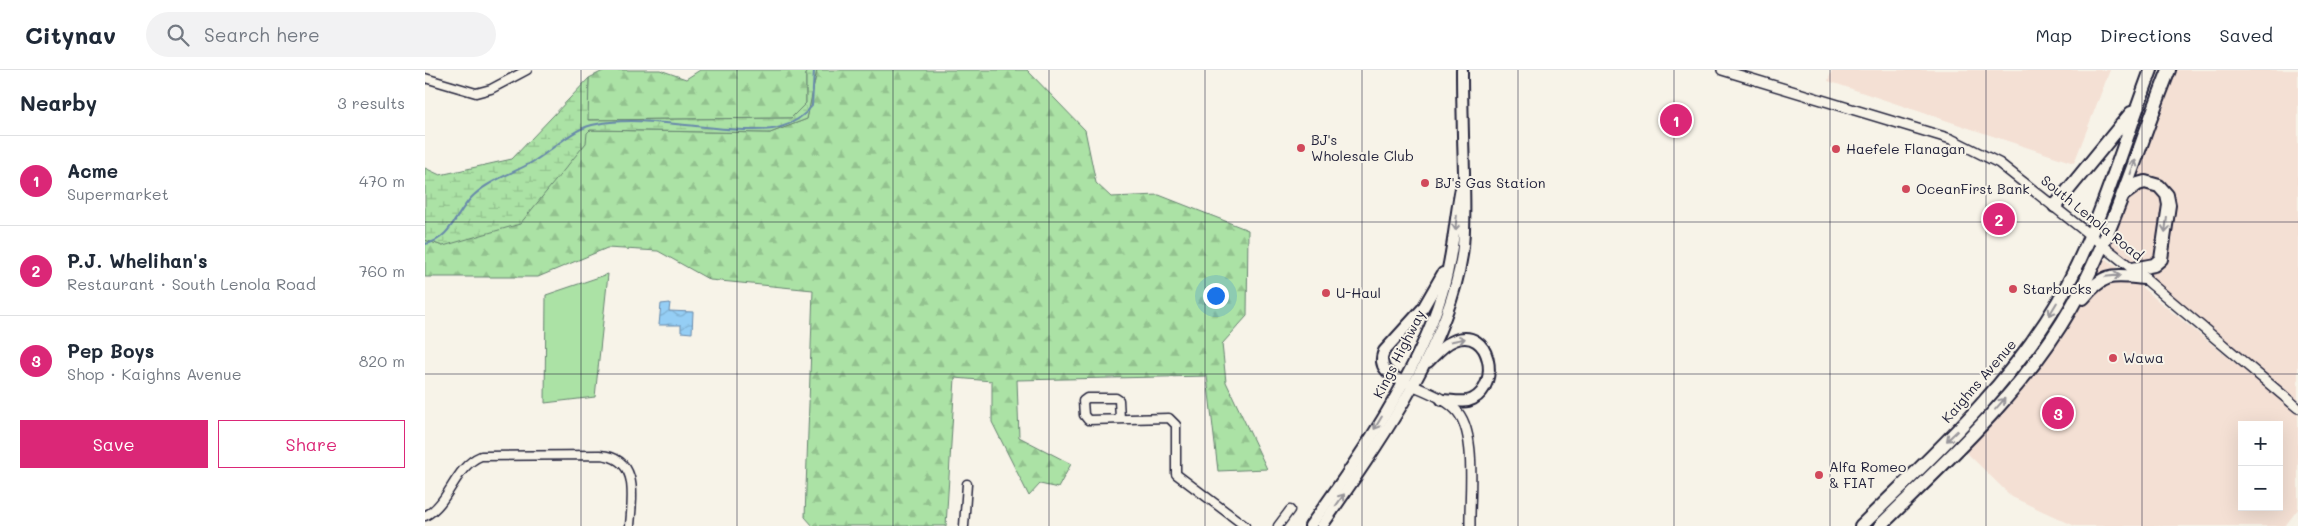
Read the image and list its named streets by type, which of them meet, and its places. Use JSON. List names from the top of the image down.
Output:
{
  "streets": {
    "highway": ["Kaighns Avenue"],
    "main road": ["Kings Highway"],
    "street": ["South Lenola Road"]
  },
  "crossings": [
    ["South Lenola Road", "Kaighns Avenue"]
  ],
  "places": [
    "BJ's Wholesale Club",
    "Haefele Flanagan",
    "BJ's Gas Station",
    "OceanFirst Bank",
    "Starbucks",
    "U-Haul",
    "Wawa",
    "Alfa Romeo & FIAT"
  ],
  "page": {
    "header": "Citynav",
    "search": "Search here",
    "nav": ["Map", "Directions", "Saved"],
    "heading": ["Nearby", "3 results"],
    "pins": ["1", "2", "3"],
    "list": [
      {
        "mark": "1",
        "name": "Acme",
        "note": "Supermarket",
        "value": "470 m"
      },
      {
        "mark": "2",
        "name": "P.J. Whelihan's",
        "note": "Restaurant · South Lenola Road",
        "value": "760 m"
      },
      {
        "mark": "3",
        "name": "Pep Boys",
        "note": "Shop · Kaighns Avenue",
        "value": "820 m"
      }
    ],
    "buttons": ["Save", "Share"],
    "map_buttons": ["+", "−"]
  }
}
